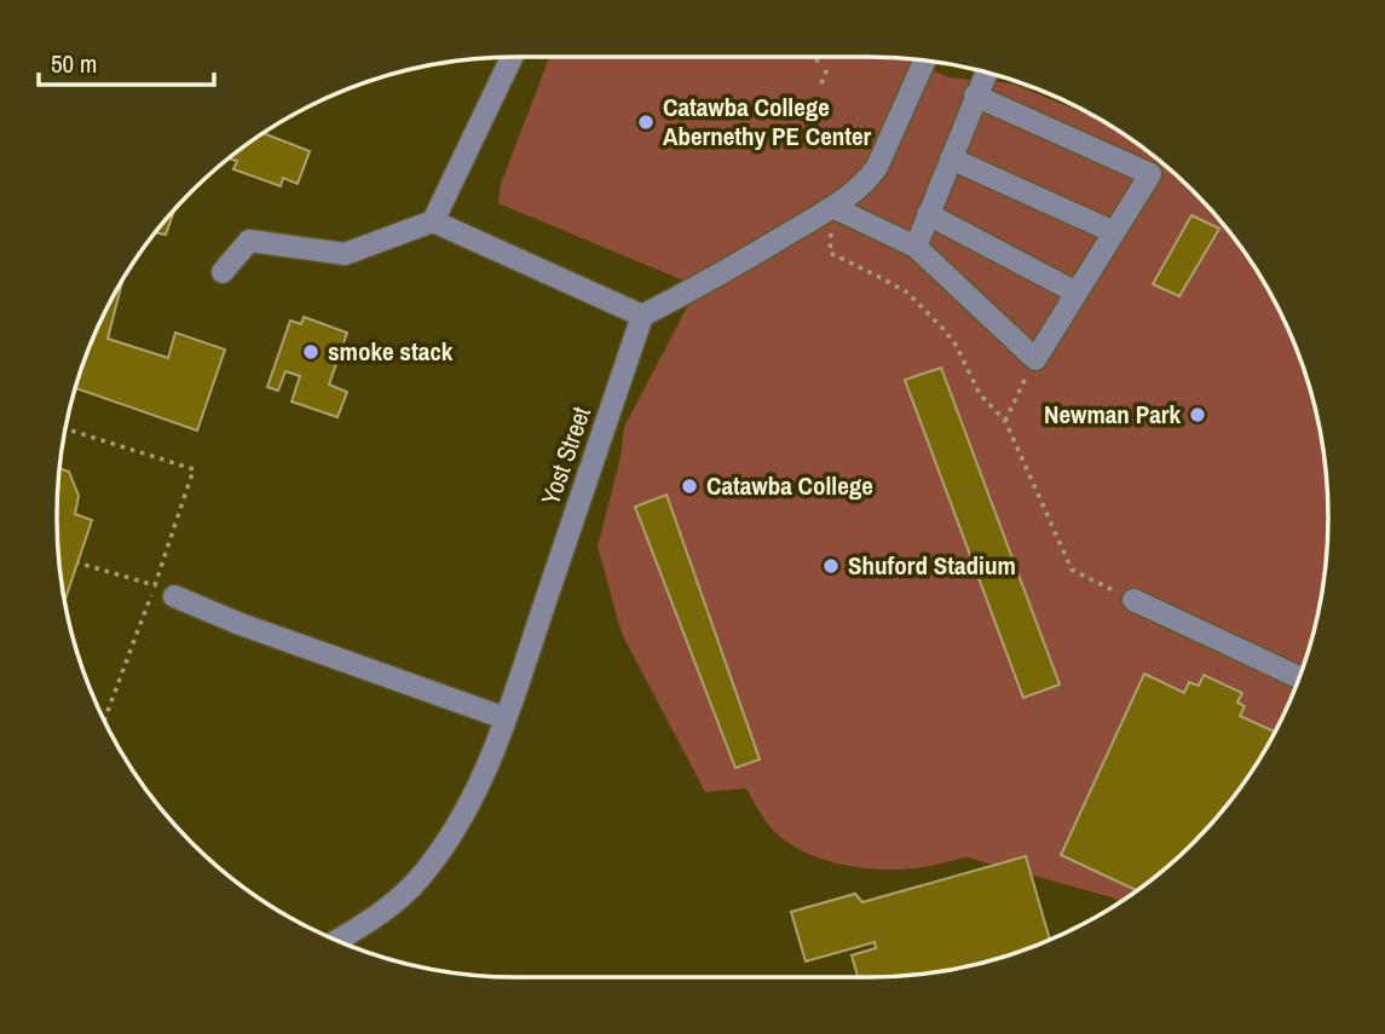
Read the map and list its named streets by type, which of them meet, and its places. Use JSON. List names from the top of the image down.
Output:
{
  "streets": {
    "street": ["Yost Street"]
  },
  "places": [
    "Catawba College Abernethy PE Center",
    "smoke stack",
    "Newman Park",
    "Catawba College",
    "Shuford Stadium"
  ],
  "scale_bar": "50 m"
}
